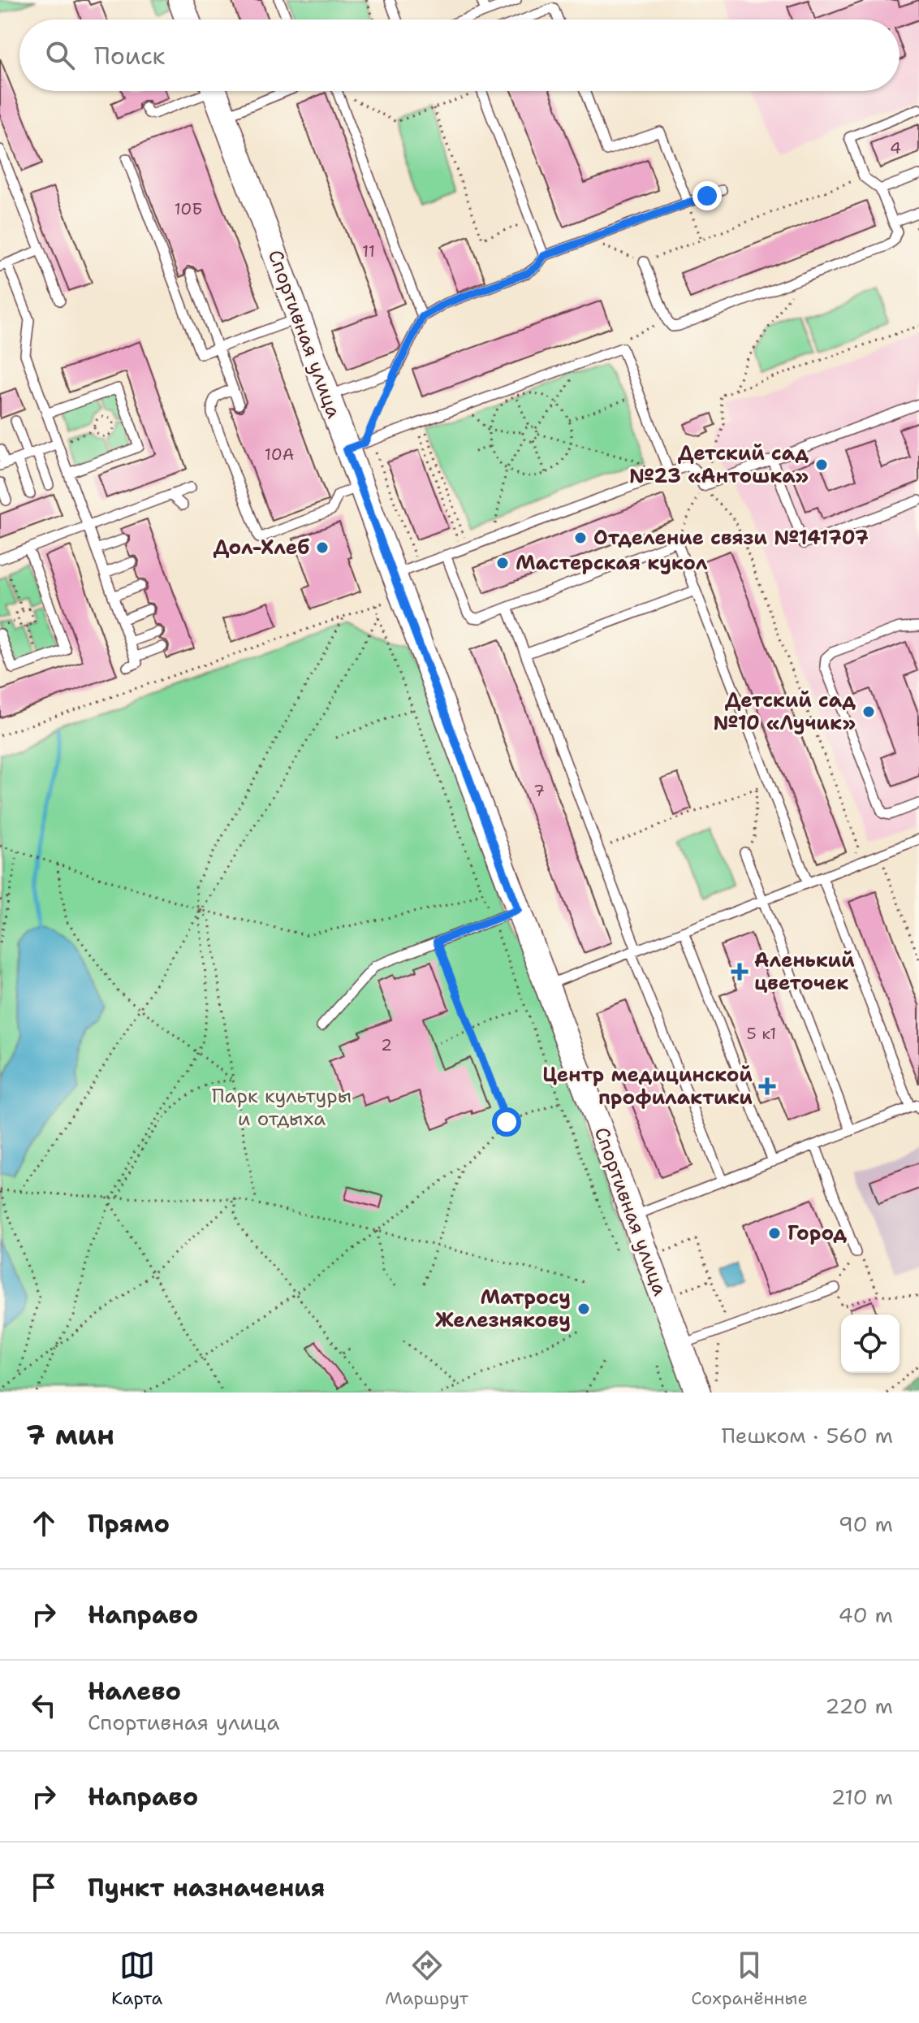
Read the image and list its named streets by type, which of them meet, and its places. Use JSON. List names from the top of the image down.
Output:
{
  "streets": {
    "street": ["Спортивная улица"]
  },
  "parks": ["Парк культуры и отдыха"],
  "places": {
    "other": [
      "Детский сад №23 «Антошка»",
      "Отделение связи №141707",
      "Дол-Хлеб",
      "Мастерская кукол",
      "Детский сад №10 «Лучик»",
      "Город",
      "Матросу Железнякову"
    ],
    "health": ["Аленький цветочек", "Центр медицинской профилактики"]
  },
  "house_numbers": [
    "4",
    "10Б",
    "11",
    "10А",
    "7",
    "5 к1",
    "2"
  ],
  "page": {
    "search": "Поиск",
    "heading": ["7 мин", "Пешком · 560 m"],
    "list": [
      ["Прямо", "90 m"],
      ["Направо", "40 m"],
      ["Налево", "Спортивная улица", "220 m"],
      ["Направо", "210 m"],
      "Пункт назначения"
    ],
    "nav": ["Карта", "Маршрут", "Сохранённые"]
  }
}
